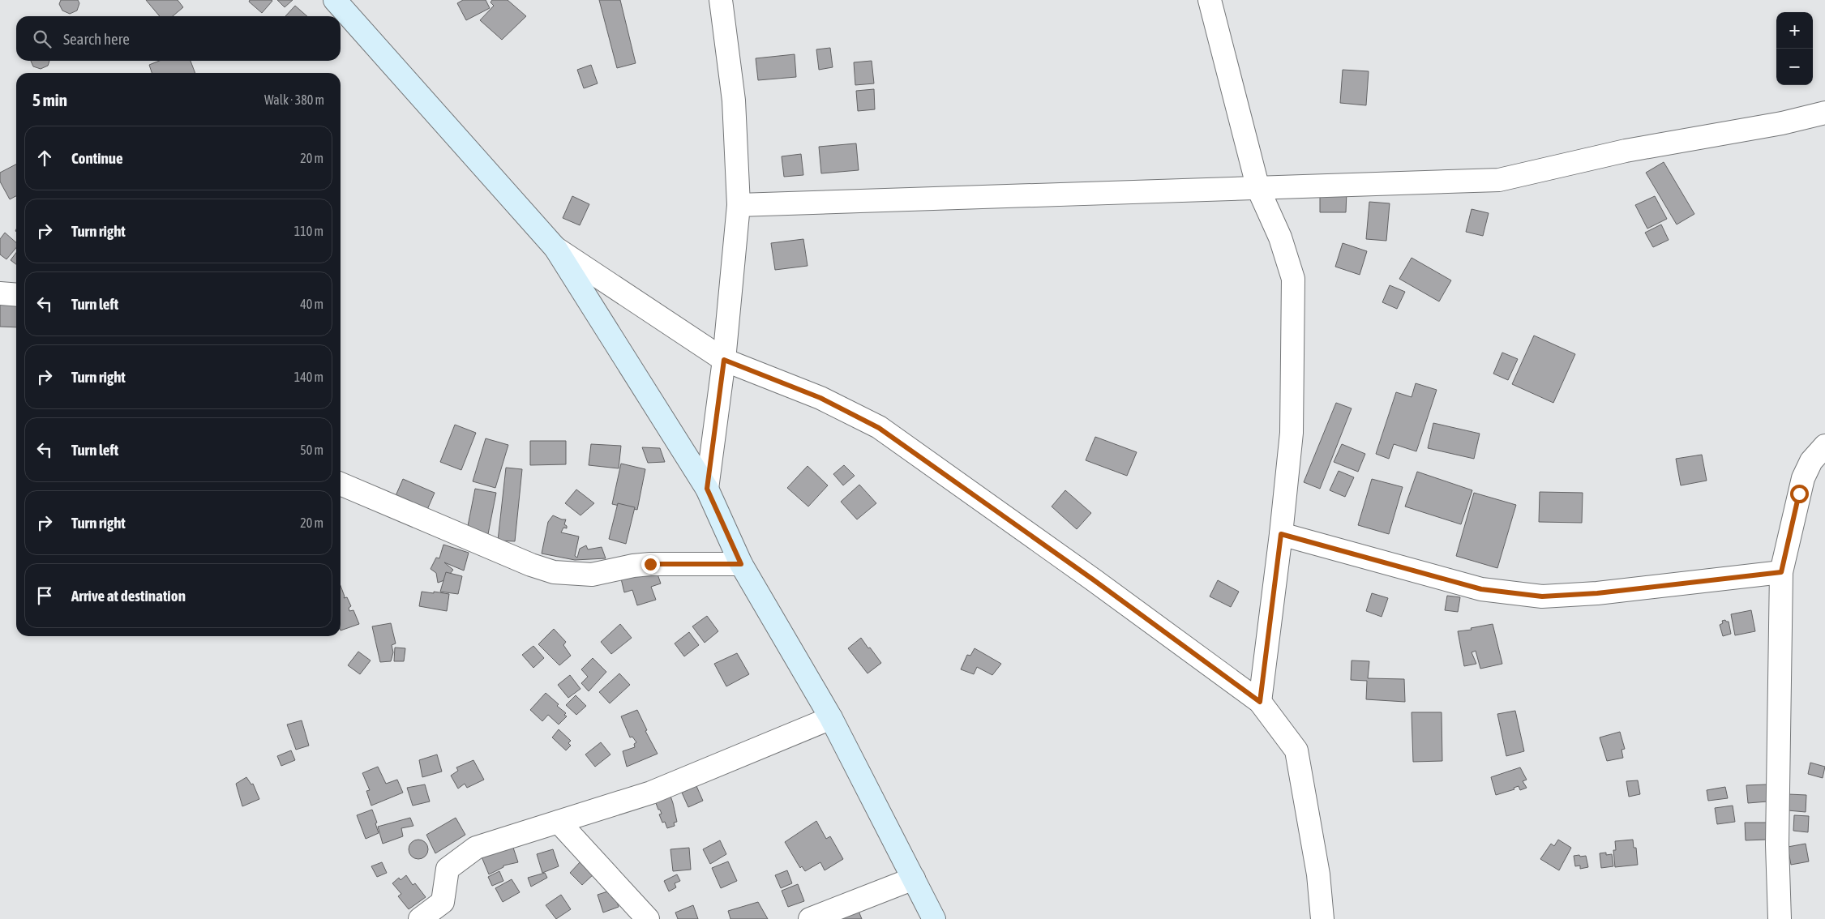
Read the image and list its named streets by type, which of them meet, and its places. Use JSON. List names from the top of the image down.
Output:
{
  "page": {
    "map_buttons": ["+", "−"],
    "search": "Search here",
    "heading": ["5 min", "Walk · 380 m"],
    "list": [
      ["Continue", "20 m"],
      ["Turn right", "110 m"],
      ["Turn left", "40 m"],
      ["Turn right", "140 m"],
      ["Turn left", "50 m"],
      ["Turn right", "20 m"],
      "Arrive at destination"
    ]
  }
}
